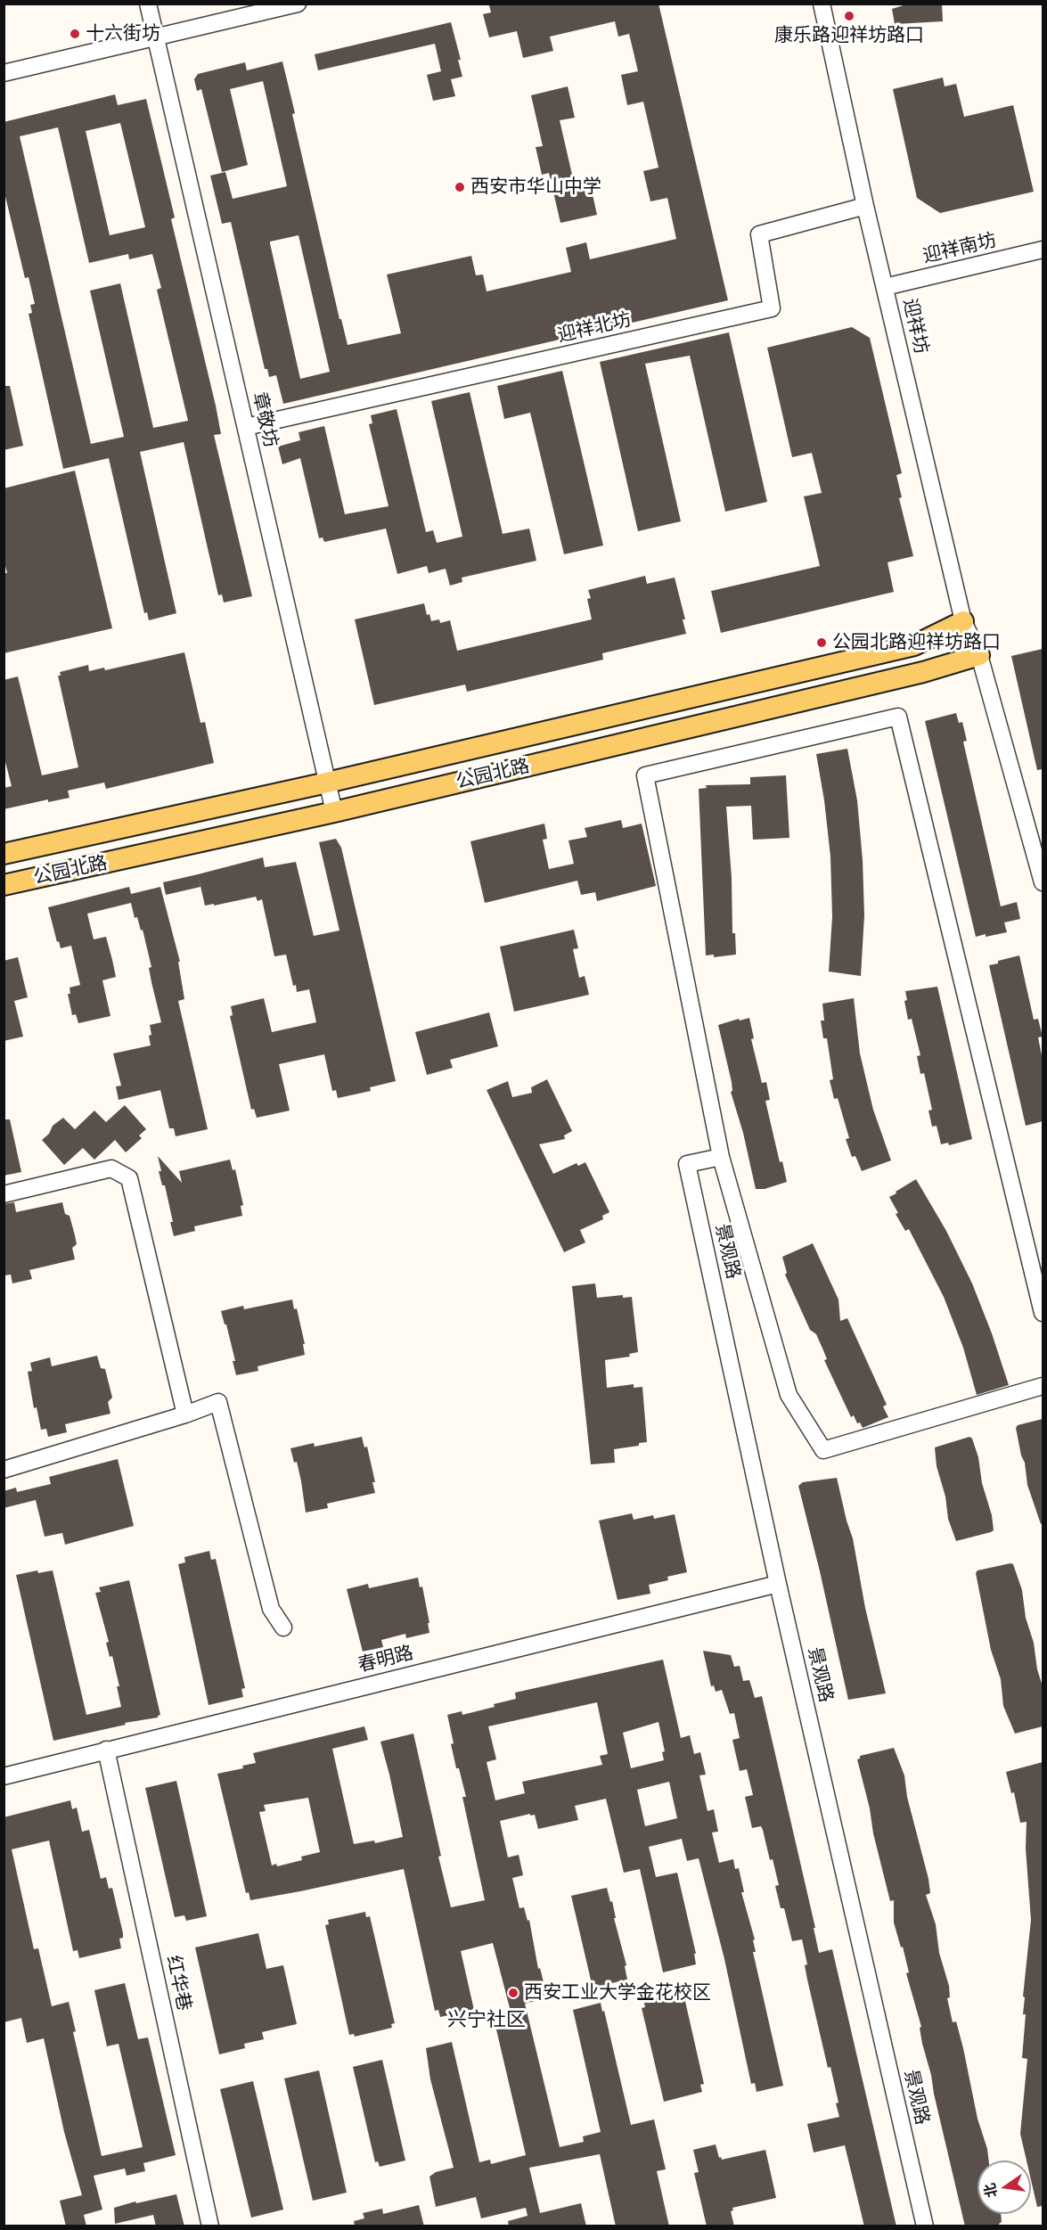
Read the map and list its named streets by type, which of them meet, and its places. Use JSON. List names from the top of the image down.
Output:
{
  "streets": {
    "main road": ["公园北路"],
    "street": [
      "迎祥南坊",
      "迎祥坊",
      "迎祥北坊",
      "章敬坊",
      "景观路",
      "春明路",
      "红华巷"
    ]
  },
  "crossings": [
    ["迎祥南坊", "迎祥坊"],
    ["迎祥坊", "迎祥北坊"],
    ["迎祥坊", "公园北路"],
    ["迎祥北坊", "章敬坊"],
    ["章敬坊", "公园北路"],
    ["景观路", "春明路"],
    ["春明路", "红华巷"]
  ],
  "districts": ["兴宁社区"],
  "places": [
    "康乐路迎祥坊路口",
    "十六街坊",
    "西安市华山中学",
    "公园北路迎祥坊路口",
    "西安工业大学金花校区"
  ],
  "north": "left"
}
